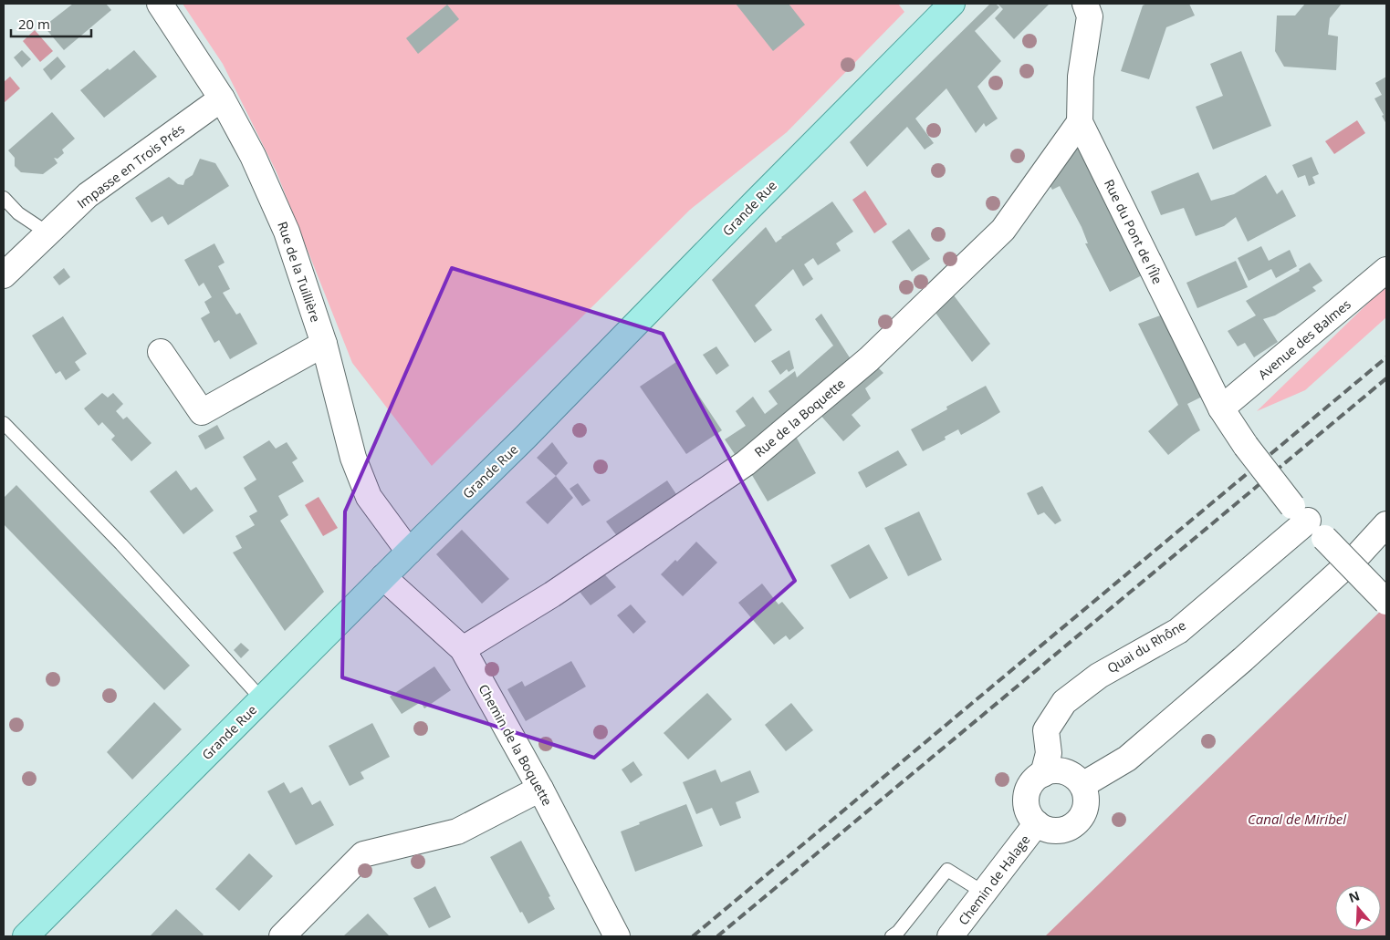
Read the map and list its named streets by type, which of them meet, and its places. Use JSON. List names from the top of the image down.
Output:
{
  "streets": {
    "main road": ["Grande Rue"],
    "street": [
      "Impasse en Trois Prés",
      "Rue du Pont de l'Île",
      "Rue de la Tuillière",
      "Avenue des Balmes",
      "Rue de la Boquette",
      "Quai du Rhône",
      "Chemin de la Boquette",
      "Chemin de Halage"
    ]
  },
  "crossings": [
    ["Impasse en Trois Prés", "Rue de la Tuillière"],
    ["Grande Rue", "Rue de la Tuillière"],
    ["Grande Rue", "Chemin de la Boquette"],
    ["Rue du Pont de l'Île", "Avenue des Balmes"],
    ["Rue du Pont de l'Île", "Rue de la Boquette"],
    ["Rue du Pont de l'Île", "Quai du Rhône"],
    ["Rue de la Boquette", "Chemin de la Boquette"],
    ["Quai du Rhône", "Chemin de Halage"]
  ],
  "water": ["Canal de Miribel"],
  "scale_bar": "20 m",
  "north": "top"
}
